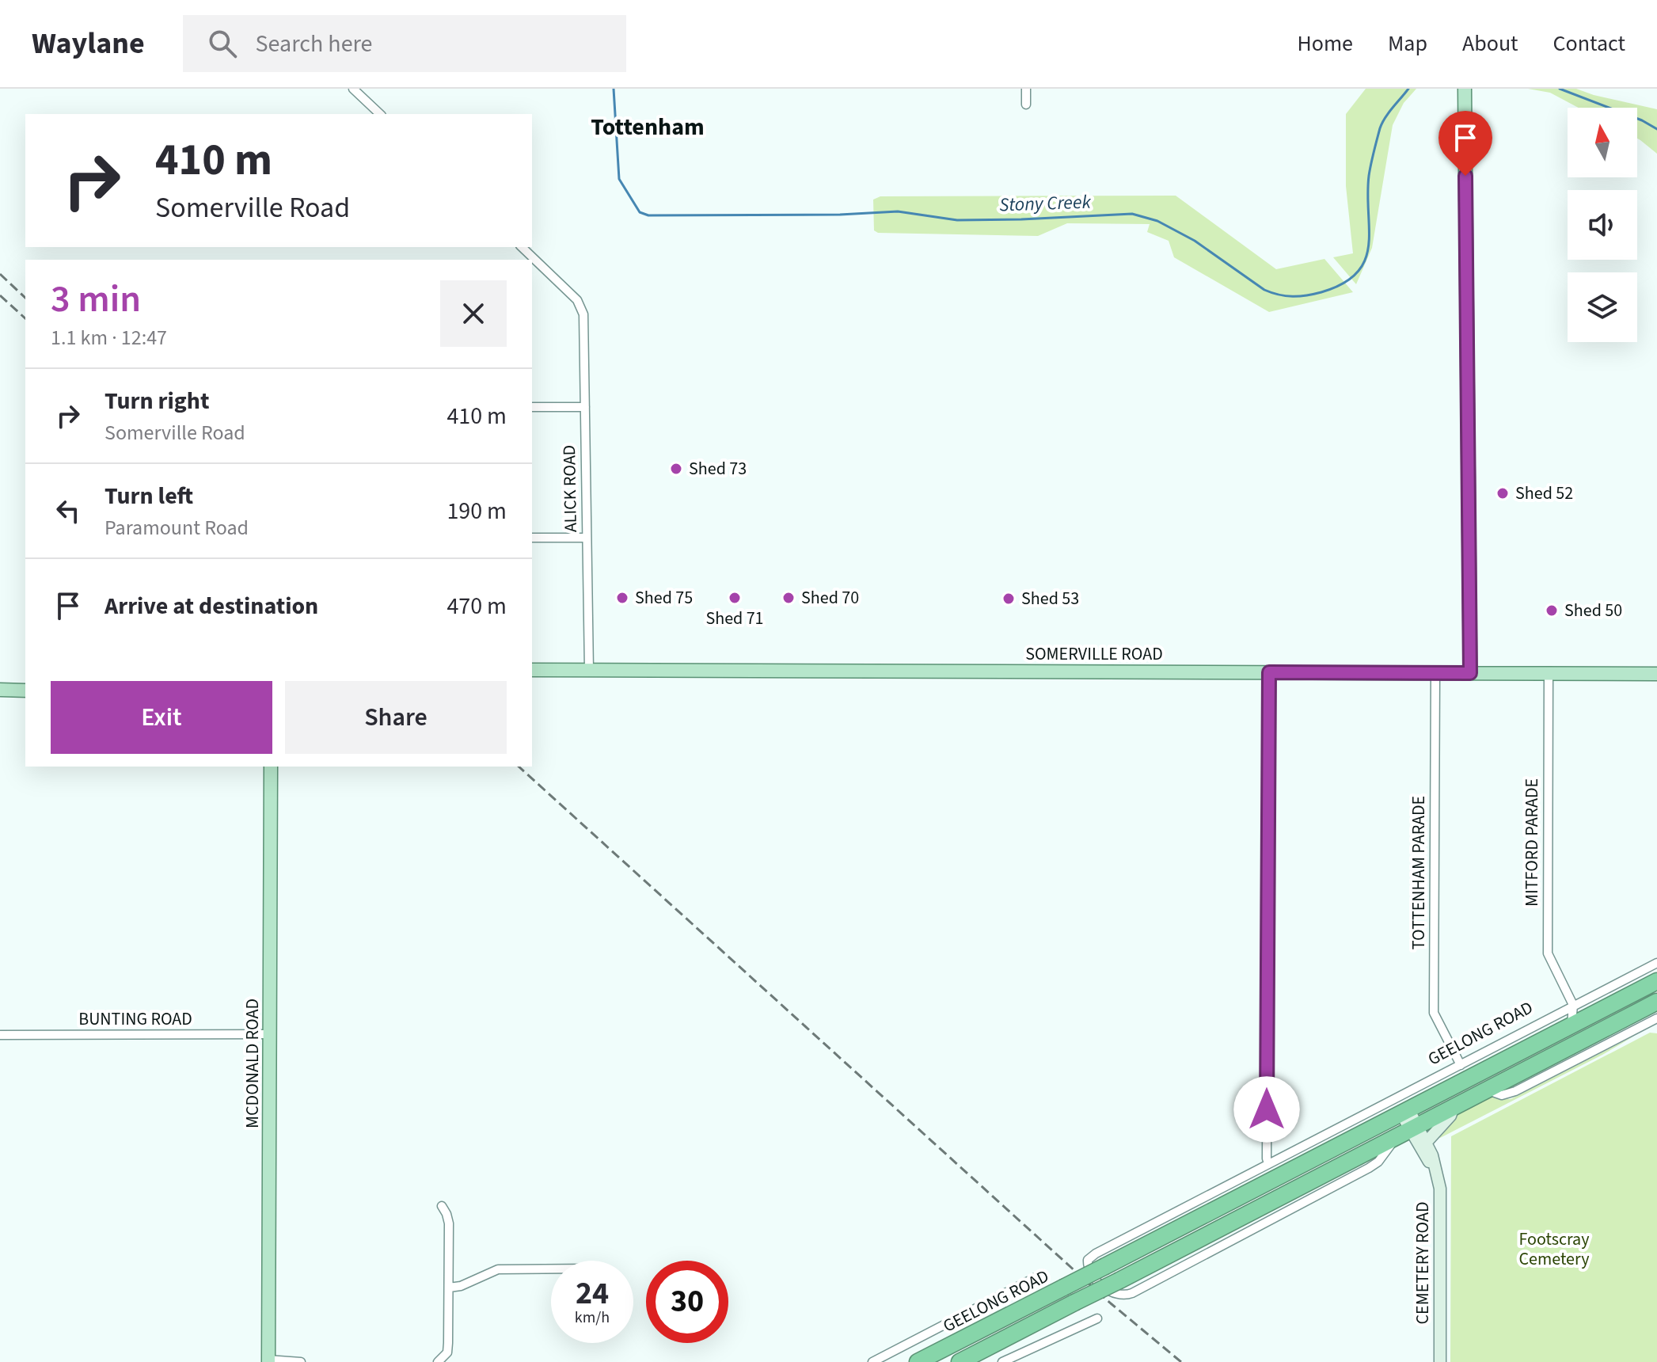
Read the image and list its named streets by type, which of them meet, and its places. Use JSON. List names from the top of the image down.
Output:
{
  "streets": {
    "highway": ["GEELONG ROAD"],
    "main road": ["SOMERVILLE ROAD", "MCDONALD ROAD"],
    "street": [
      "ALICK ROAD",
      "MITFORD PARADE",
      "TOTTENHAM PARADE",
      "BUNTING ROAD",
      "CEMETERY ROAD"
    ]
  },
  "crossings": [
    ["ALICK ROAD", "SOMERVILLE ROAD"],
    ["SOMERVILLE ROAD", "MITFORD PARADE"],
    ["SOMERVILLE ROAD", "TOTTENHAM PARADE"],
    ["MITFORD PARADE", "GEELONG ROAD"],
    ["TOTTENHAM PARADE", "GEELONG ROAD"],
    ["BUNTING ROAD", "MCDONALD ROAD"],
    ["GEELONG ROAD", "CEMETERY ROAD"]
  ],
  "districts": ["Tottenham"],
  "water": ["Stony Creek"],
  "parks": ["Footscray Cemetery"],
  "places": [
    "Shed 73",
    "Shed 52",
    "Shed 75",
    "Shed 71",
    "Shed 70",
    "Shed 53",
    "Shed 50"
  ],
  "north": "top",
  "page": {
    "header": "Waylane",
    "search": "Search here",
    "nav": [
      "Home",
      "Map",
      "About",
      "Contact"
    ],
    "turn": ["410 m", "Somerville Road"],
    "heading": ["3 min", "1.1 km · 12:47"],
    "list": [
      {
        "name": "Turn right",
        "note": "Somerville Road",
        "value": "410 m"
      },
      {
        "name": "Turn left",
        "note": "Paramount Road",
        "value": "190 m"
      },
      {
        "name": "Arrive at destination",
        "value": "470 m"
      }
    ],
    "buttons": ["Exit", "Share"],
    "speed": "24 km/h",
    "limit": "30"
  }
}
